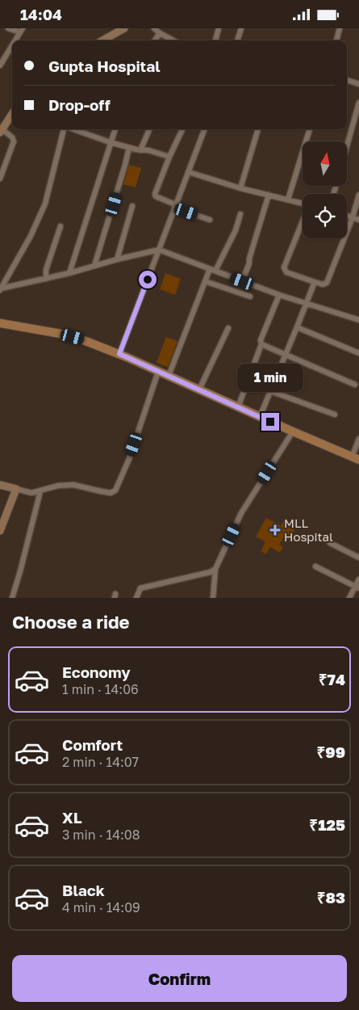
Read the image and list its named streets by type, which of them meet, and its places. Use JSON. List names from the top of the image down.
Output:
{
  "places": {
    "health": ["MLL Hospital"]
  },
  "north": "top",
  "page": {
    "status": "14:04",
    "banner": ["Gupta Hospital", "Drop-off"],
    "bubble": "1 min",
    "heading": "Choose a ride",
    "list": [
      {
        "name": "Economy",
        "note": "1 min · 14:06",
        "value": "₹74"
      },
      {
        "name": "Comfort",
        "note": "2 min · 14:07",
        "value": "₹99"
      },
      {
        "name": "XL",
        "note": "3 min · 14:08",
        "value": "₹125"
      },
      {
        "name": "Black",
        "note": "4 min · 14:09",
        "value": "₹83"
      }
    ],
    "buttons": "Confirm"
  }
}
